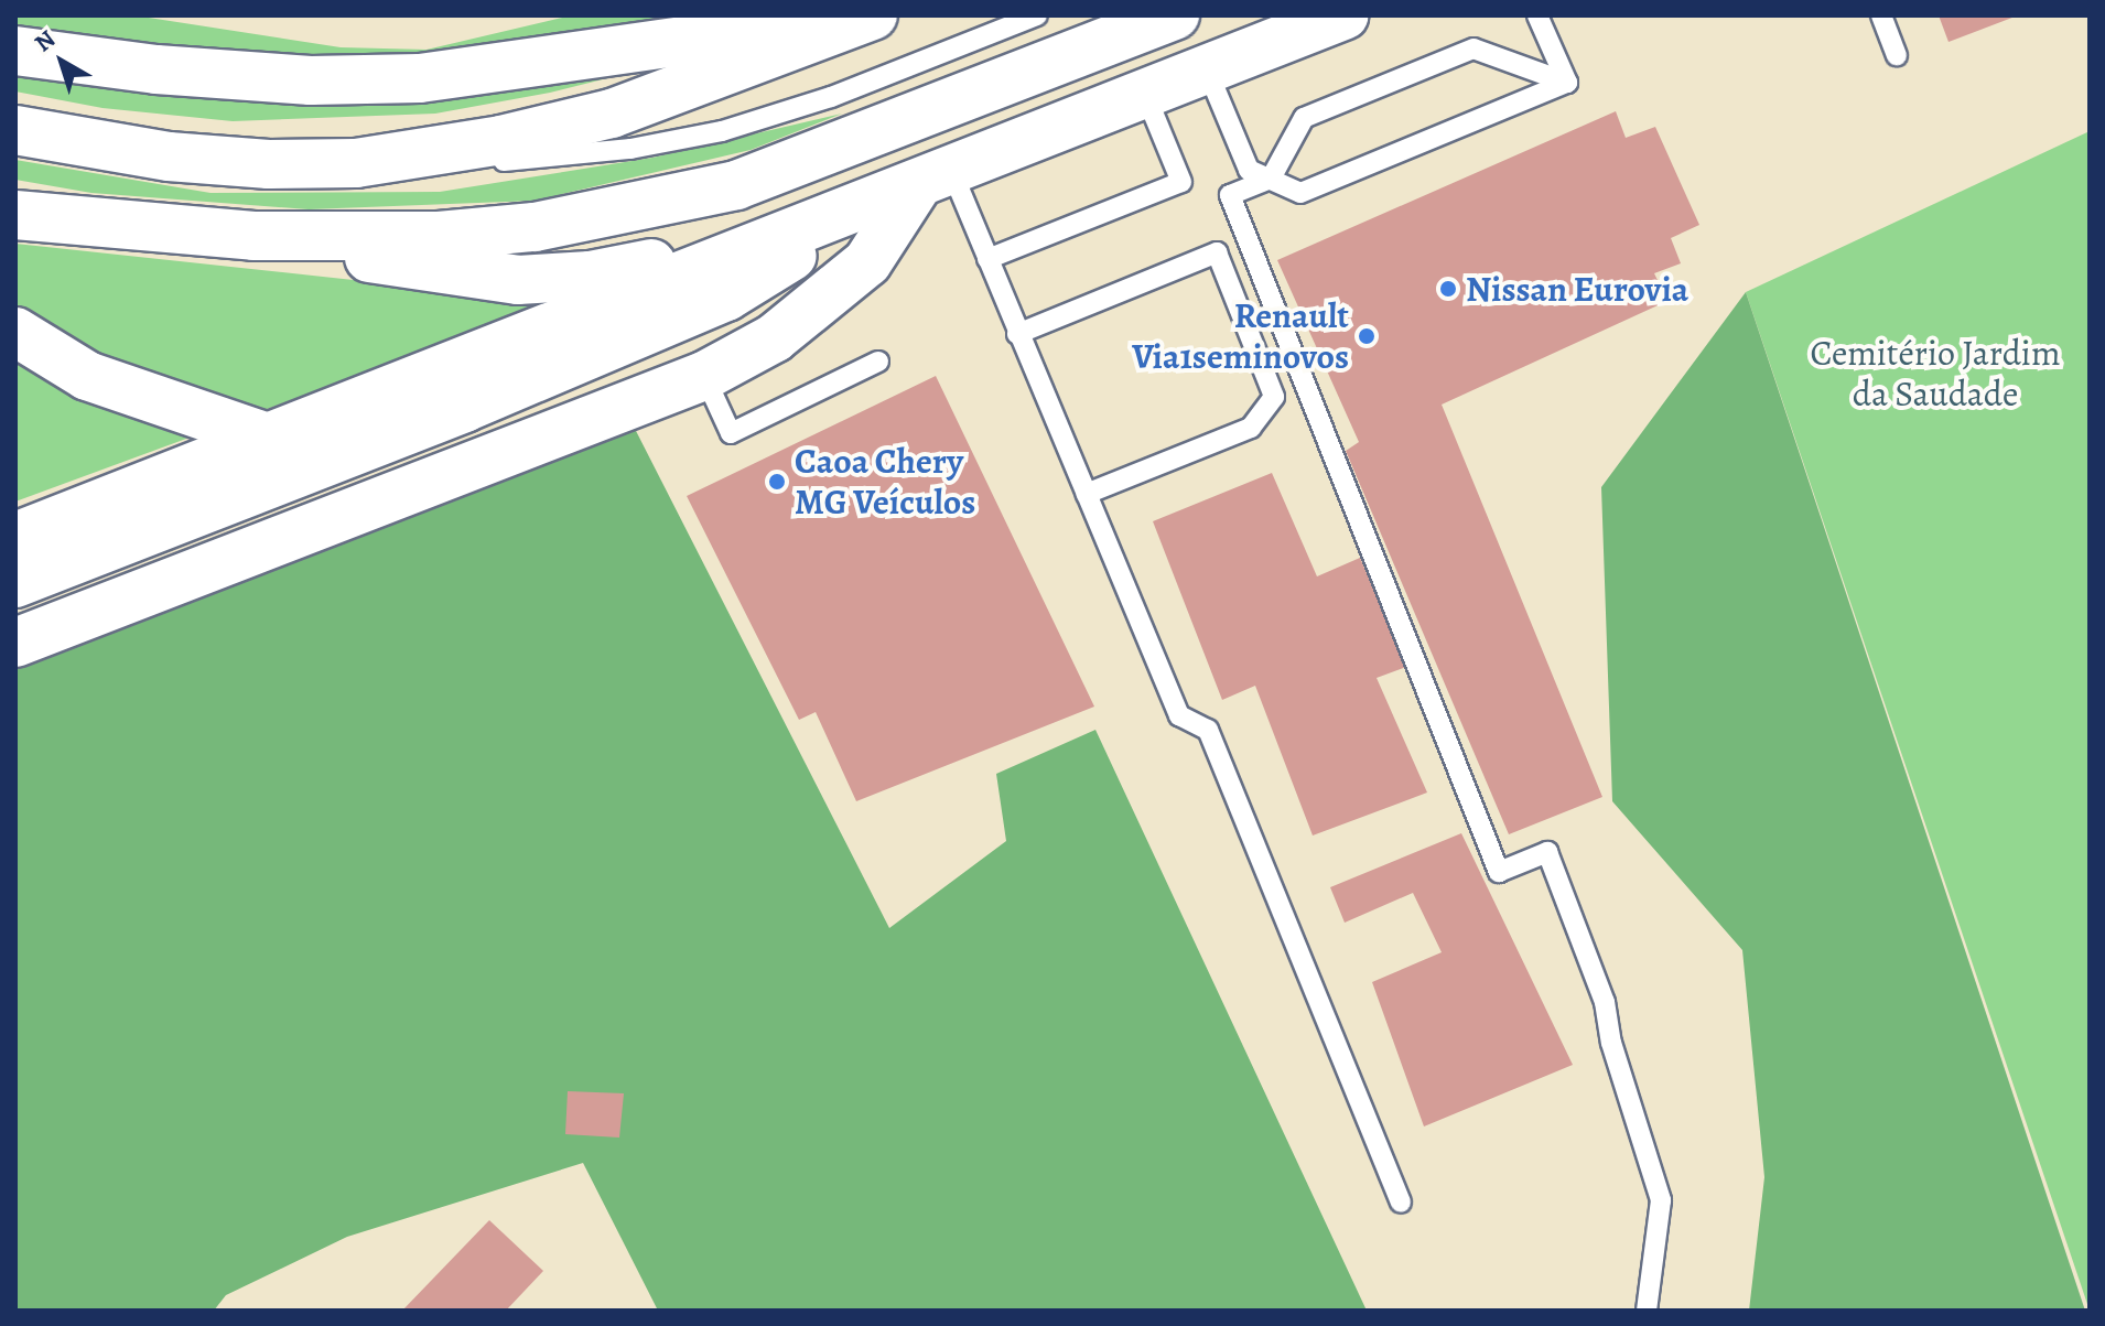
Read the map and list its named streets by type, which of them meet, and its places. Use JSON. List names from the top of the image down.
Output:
{
  "parks": ["Cemitério Jardim da Saudade"],
  "places": ["Nissan Eurovia", "Renault Via1seminovos", "Caoa Chery MG Veículos"],
  "north": "top left"
}
